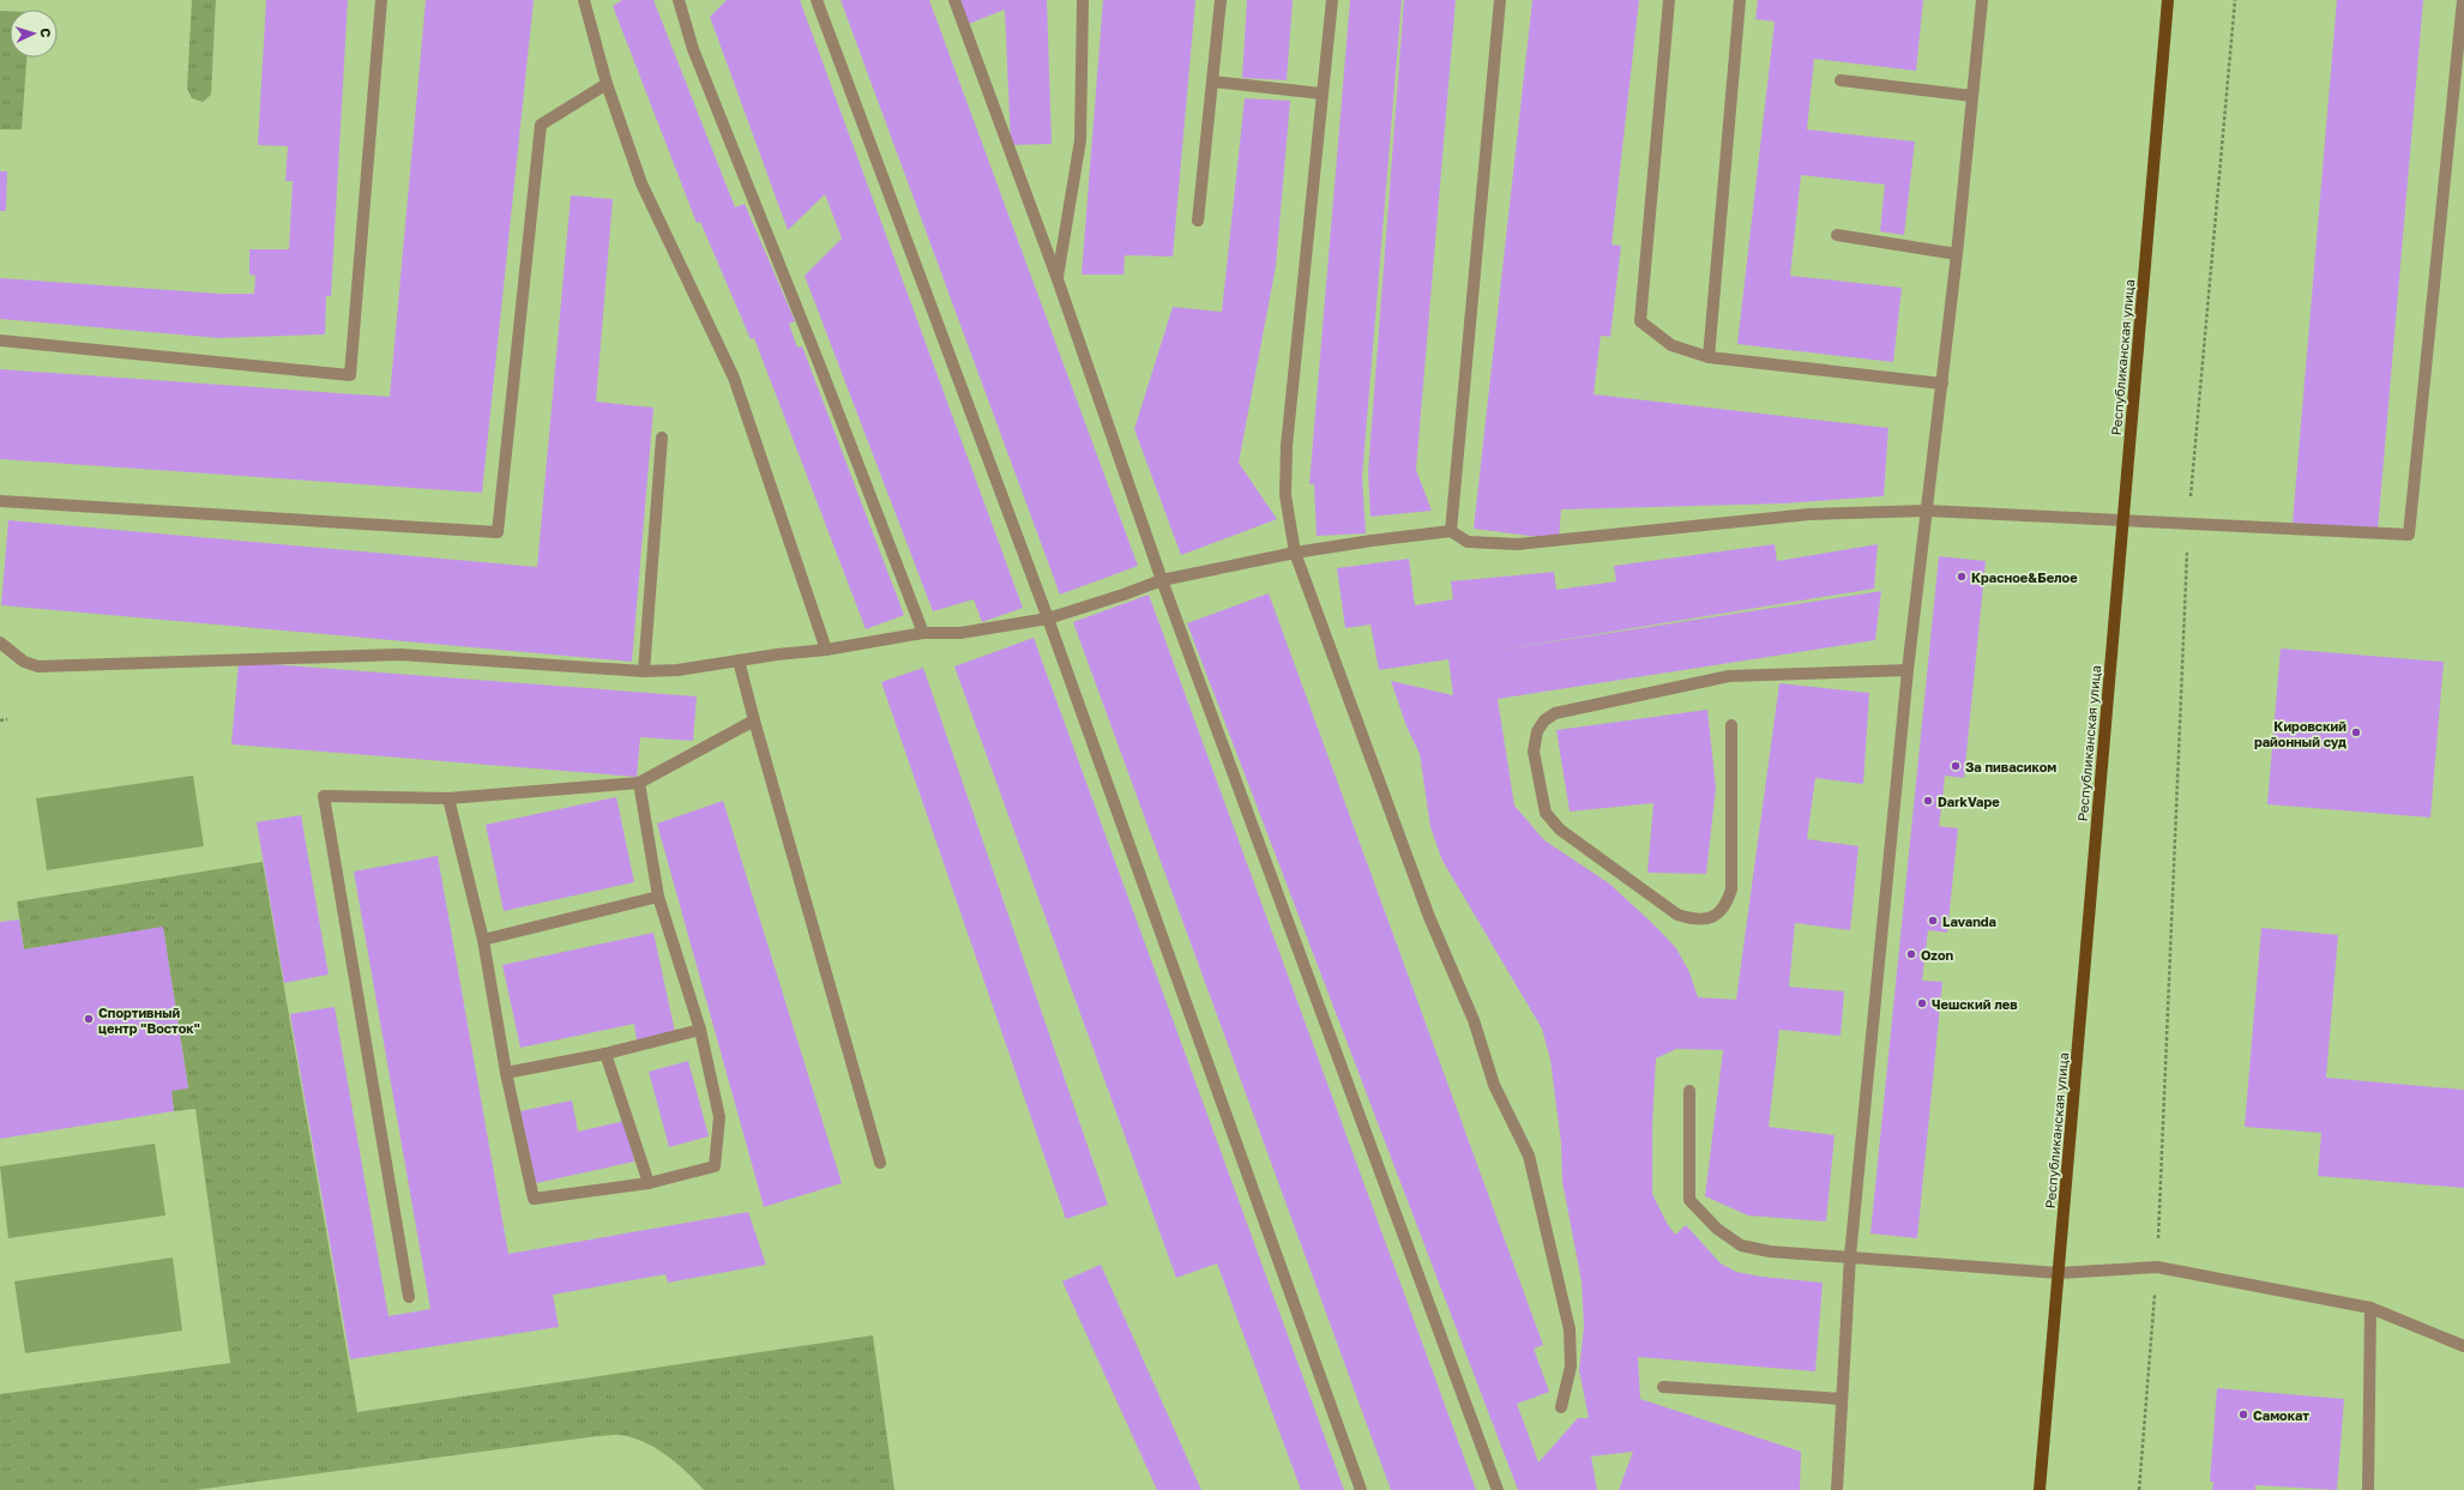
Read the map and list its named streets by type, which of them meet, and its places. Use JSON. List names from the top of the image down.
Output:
{
  "streets": {
    "main road": ["Республиканская улица"]
  },
  "places": [
    "Красное&Белое",
    "Кировский районный суд",
    "За пивасиком",
    "DarkVape",
    "Lavanda",
    "Ozon",
    "Чешский лев",
    "Спортивный центр \"Восток\"",
    "Самокат"
  ],
  "north": "right"
}
